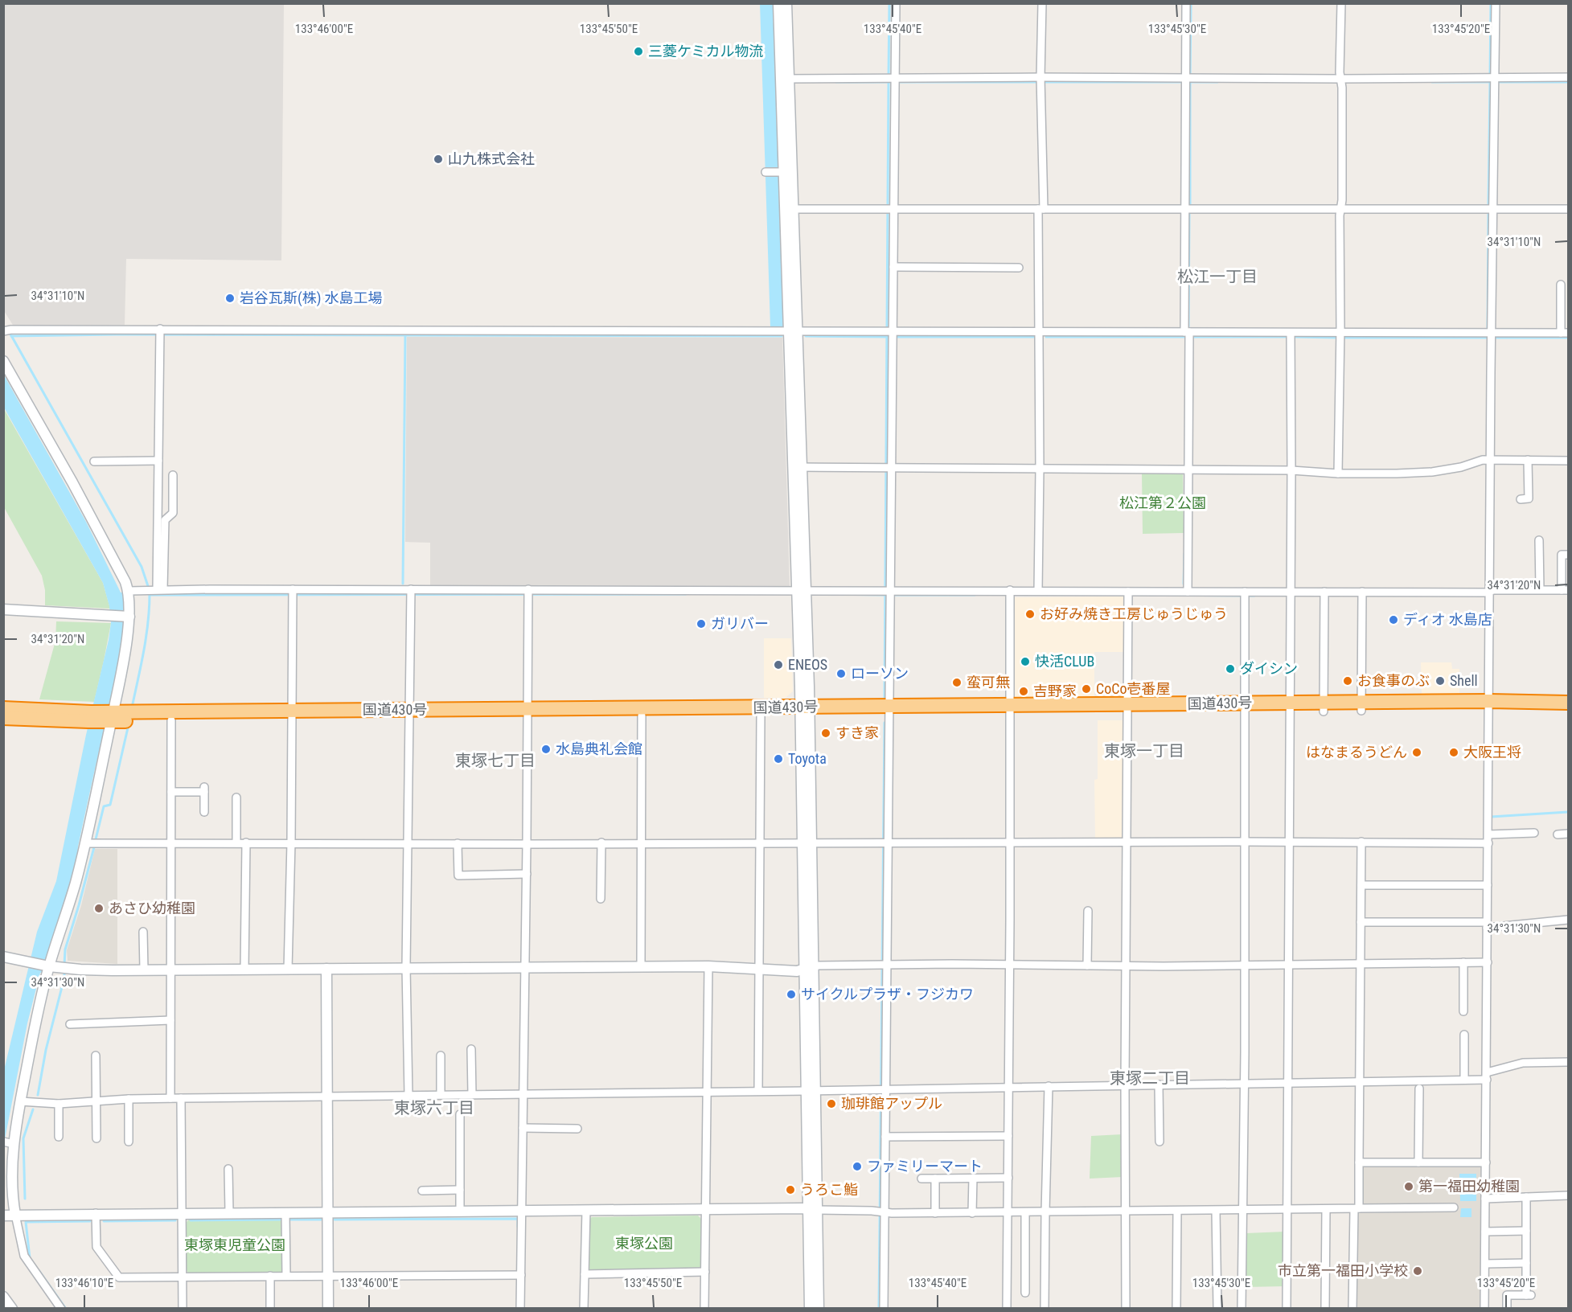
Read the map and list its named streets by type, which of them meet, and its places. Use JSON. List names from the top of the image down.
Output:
{
  "streets": {
    "highway": ["国道430号"]
  },
  "districts": [
    "松江一丁目",
    "東塚一丁目",
    "東塚七丁目",
    "東塚二丁目",
    "東塚六丁目"
  ],
  "parks": ["松江第２公園", "東塚公園", "東塚東児童公園"],
  "places": [
    "三菱ケミカル物流",
    "山九株式会社",
    "岩谷瓦斯(株) 水島工場",
    "お好み焼き工房じゅうじゅう",
    "ディオ 水島店",
    "ガリバー",
    "快活CLUB",
    "ENEOS",
    "ダイシン",
    "ローソン",
    "お食事のぶ",
    "Shell",
    "蛮可無",
    "CoCo壱番屋",
    "吉野家",
    "すき家",
    "水島典礼会館",
    "はなまるうどん",
    "大阪王将",
    "Toyota",
    "あさひ幼稚園",
    "サイクルプラザ・フジカワ",
    "珈琲館アップル",
    "ファミリーマート",
    "第一福田幼稚園",
    "うろこ鮨",
    "市立第一福田小学校"
  ],
  "coordinates": [
    "133°46'00\"E",
    "133°45'50\"E",
    "133°45'40\"E",
    "133°45'30\"E",
    "133°45'20\"E",
    "34°31'10\"N",
    "34°31'20\"N",
    "34°31'30\"N",
    "133°46'10\"E"
  ]
}
